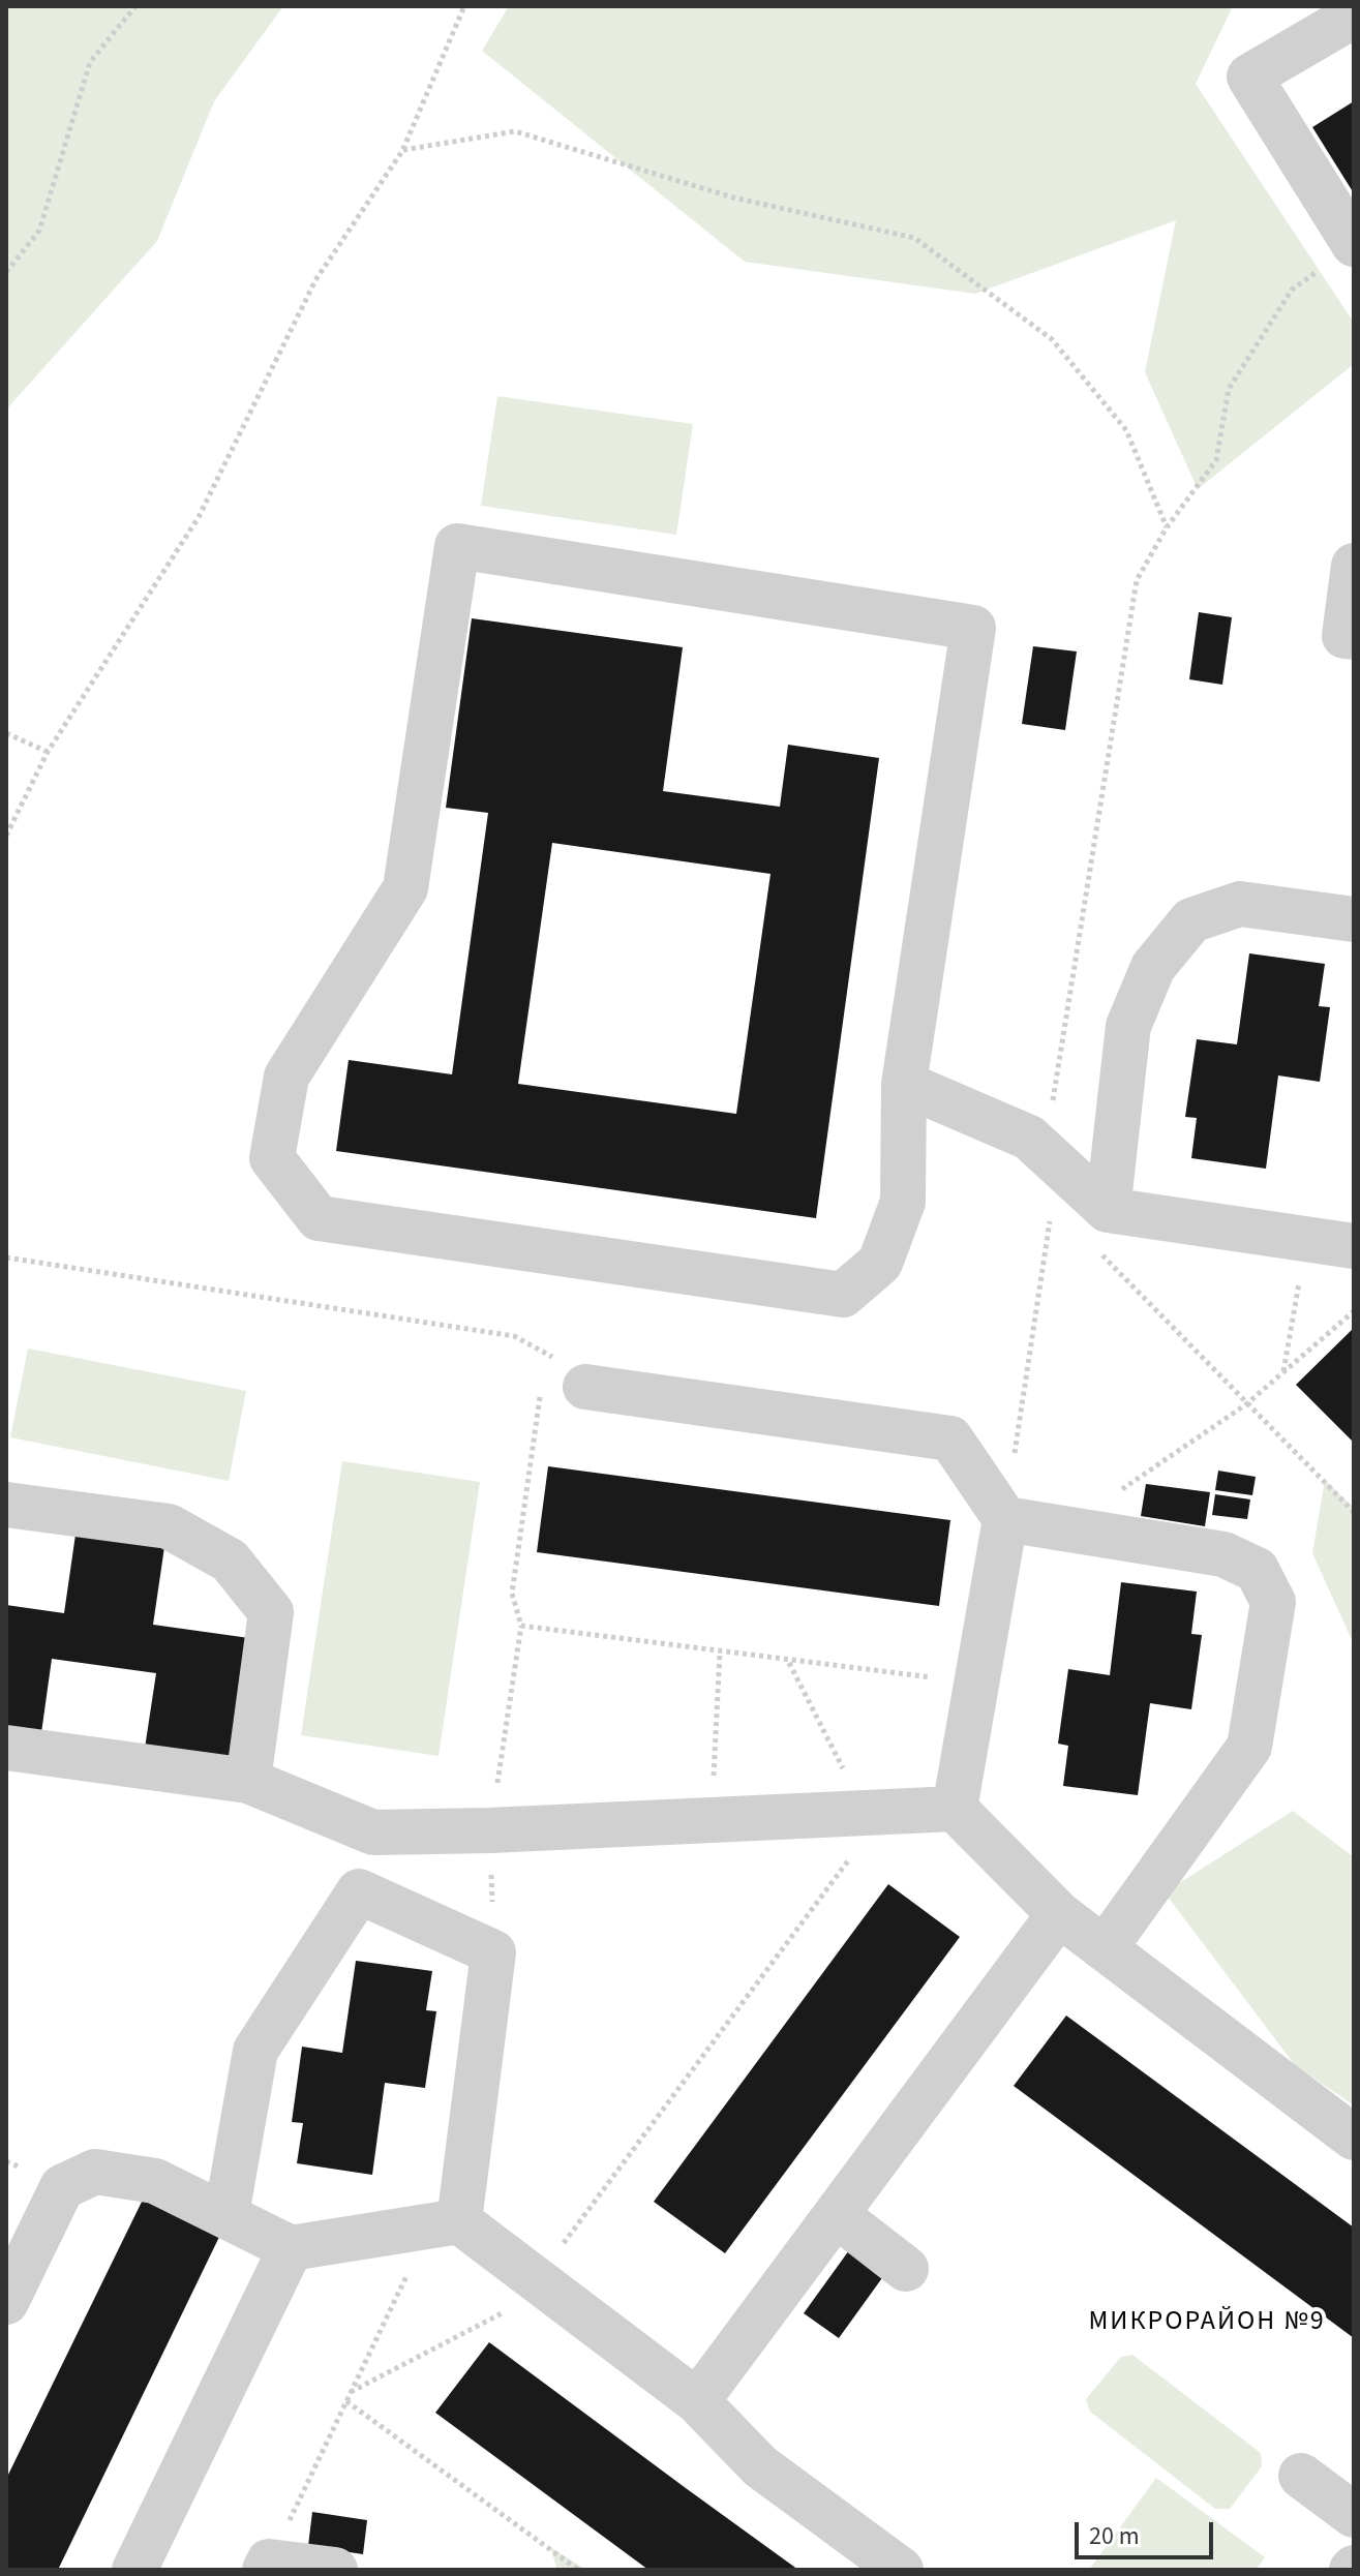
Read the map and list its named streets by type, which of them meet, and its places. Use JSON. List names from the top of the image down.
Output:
{
  "districts": ["МИКРОРАЙОН №9"],
  "scale_bar": "20 m"
}
